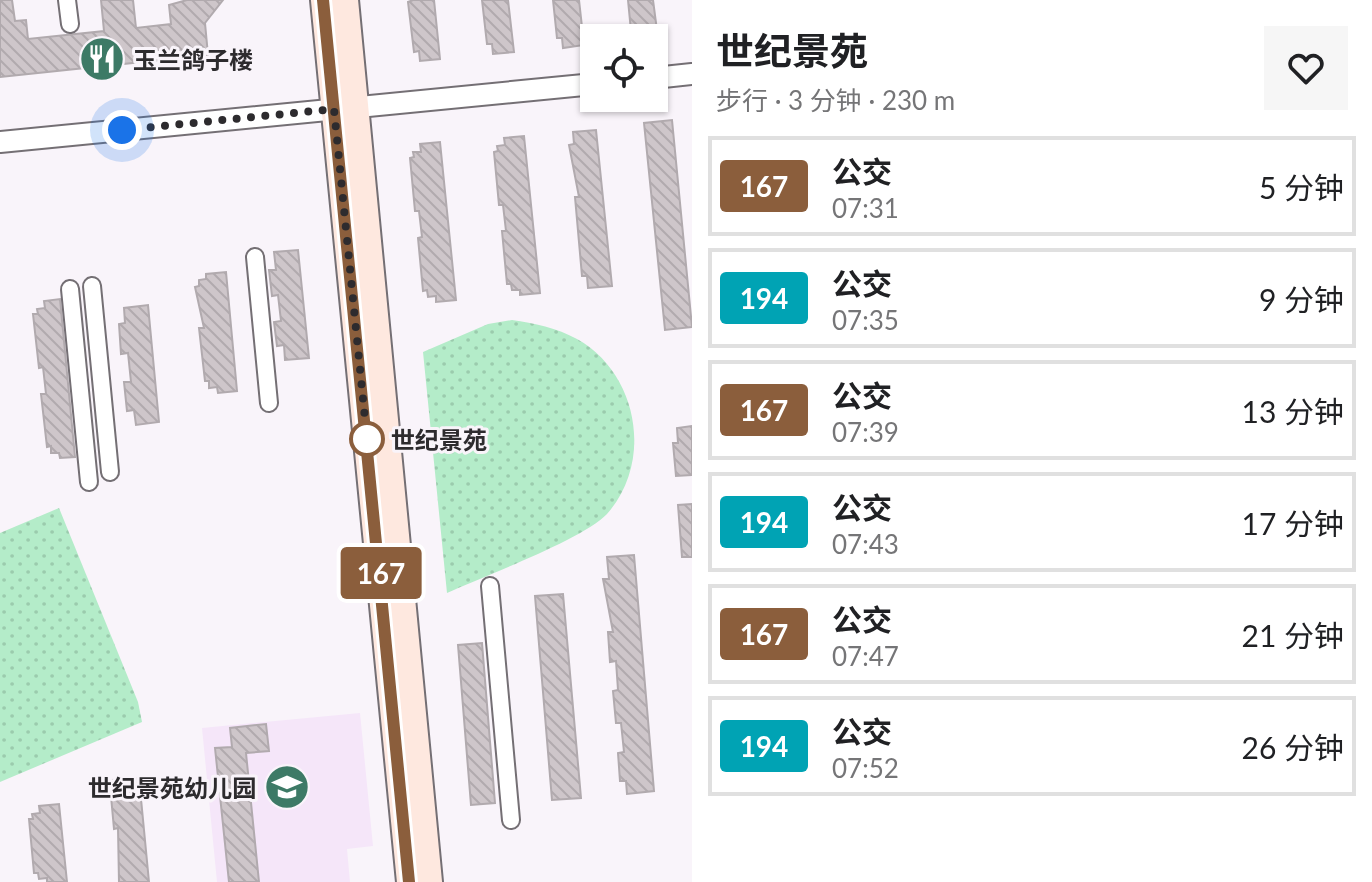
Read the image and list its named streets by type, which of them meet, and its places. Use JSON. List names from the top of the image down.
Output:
{
  "places": {
    "restaurant": ["玉兰鸽子楼"],
    "other": ["世纪景苑"],
    "school or university": ["世纪景苑幼儿园"]
  },
  "lines": ["bus line 167"],
  "page": {
    "on_map": "167",
    "heading": ["世纪景苑", "步行 · 3 分钟 · 230 m"],
    "list": [
      {
        "mark": "167",
        "name": "公交",
        "note": "07:31",
        "value": "5 分钟"
      },
      {
        "mark": "194",
        "name": "公交",
        "note": "07:35",
        "value": "9 分钟"
      },
      {
        "mark": "167",
        "name": "公交",
        "note": "07:39",
        "value": "13 分钟"
      },
      {
        "mark": "194",
        "name": "公交",
        "note": "07:43",
        "value": "17 分钟"
      },
      {
        "mark": "167",
        "name": "公交",
        "note": "07:47",
        "value": "21 分钟"
      },
      {
        "mark": "194",
        "name": "公交",
        "note": "07:52",
        "value": "26 分钟"
      }
    ]
  }
}
